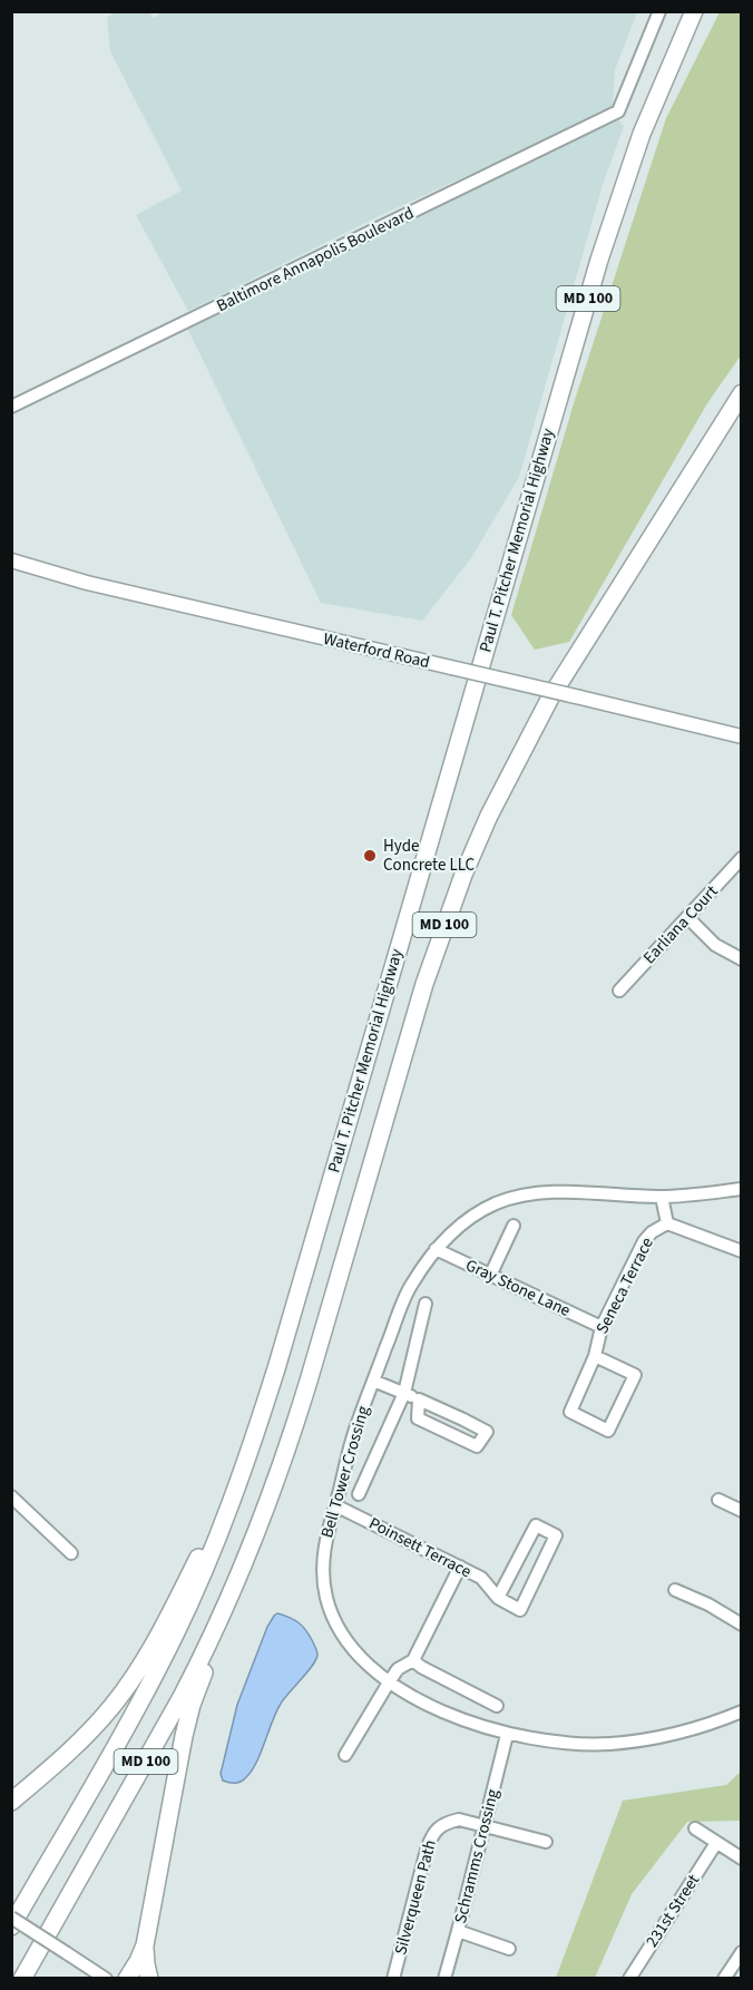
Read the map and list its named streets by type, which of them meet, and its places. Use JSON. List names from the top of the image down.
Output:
{
  "streets": {
    "highway": ["MD 100", "Paul T. Pitcher Memorial Highway"],
    "main road": ["Waterford Road"],
    "street": [
      "Baltimore Annapolis Boulevard",
      "Earliana Court",
      "Seneca Terrace",
      "Gray Stone Lane",
      "Bell Tower Crossing",
      "Poinsett Terrace",
      "Schramms Crossing",
      "Silverqueen Path",
      "231st Street"
    ]
  },
  "crossings": [
    ["Seneca Terrace", "Gray Stone Lane"],
    ["Seneca Terrace", "Bell Tower Crossing"],
    ["Gray Stone Lane", "Bell Tower Crossing"],
    ["Bell Tower Crossing", "Poinsett Terrace"],
    ["Bell Tower Crossing", "Schramms Crossing"],
    ["Schramms Crossing", "Silverqueen Path"]
  ],
  "places": ["Hyde Concrete LLC"]
}
